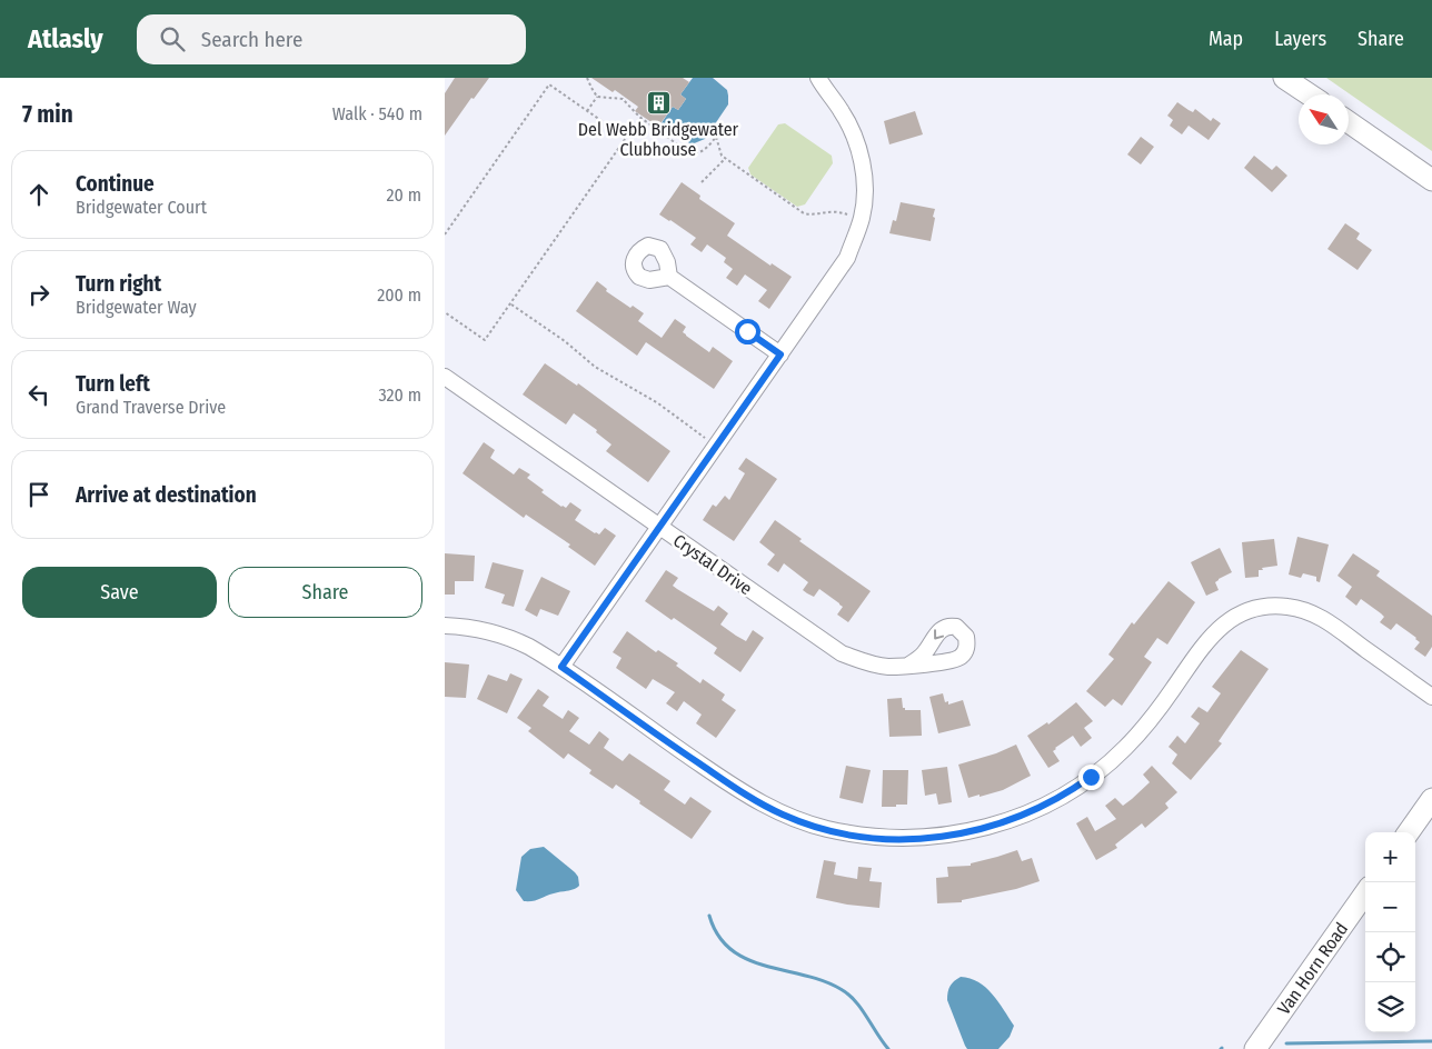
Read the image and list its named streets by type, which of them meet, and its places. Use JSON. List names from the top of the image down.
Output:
{
  "streets": {
    "street": ["Crystal Drive", "Van Horn Road"]
  },
  "places": {
    "building": ["Del Webb Bridgewater Clubhouse"]
  },
  "north": "top left",
  "page": {
    "header": "Atlasly",
    "search": "Search here",
    "nav": ["Map", "Layers", "Share"],
    "heading": ["7 min", "Walk · 540 m"],
    "list": [
      ["Continue", "Bridgewater Court", "20 m"],
      ["Turn right", "Bridgewater Way", "200 m"],
      ["Turn left", "Grand Traverse Drive", "320 m"],
      "Arrive at destination"
    ],
    "buttons": ["Save", "Share"],
    "map_buttons": ["+", "−"]
  }
}
